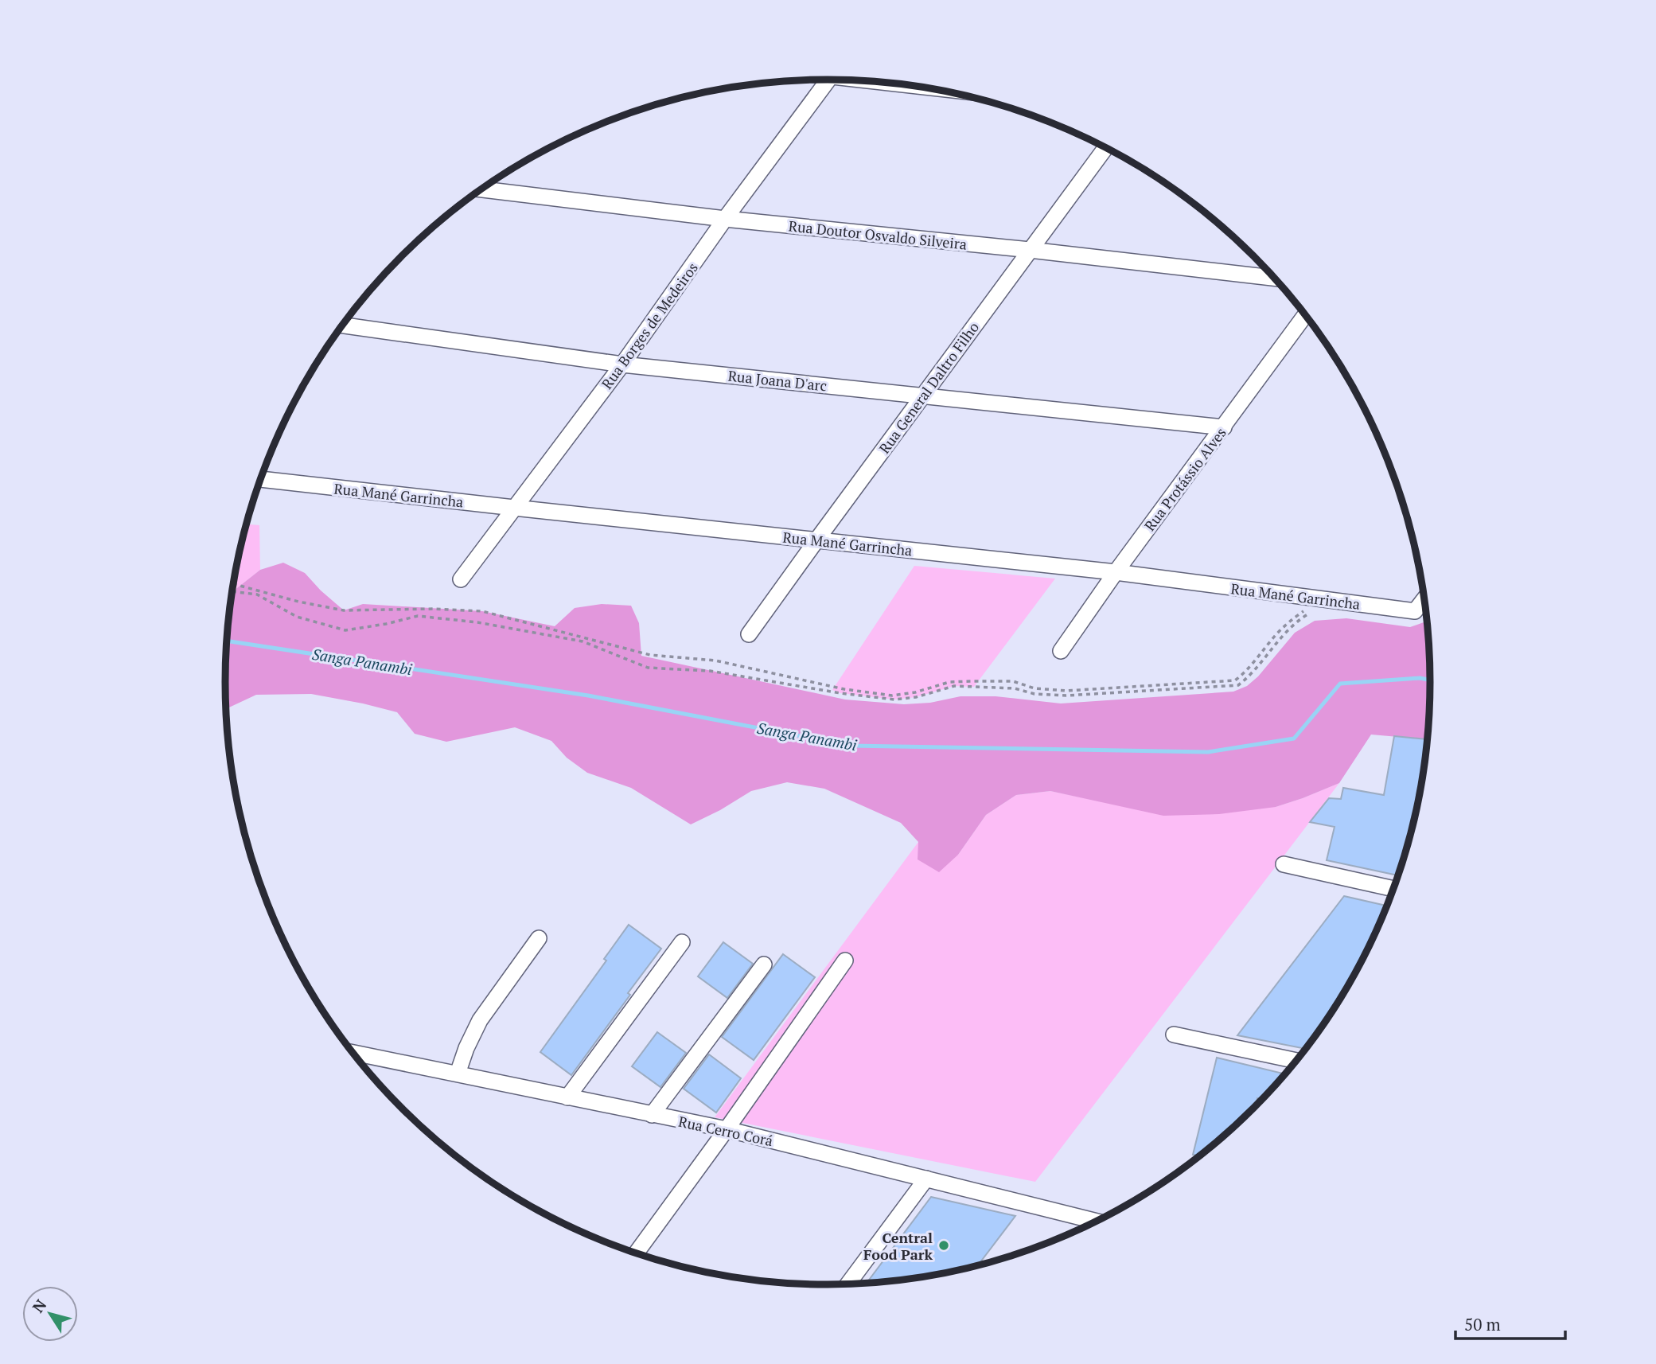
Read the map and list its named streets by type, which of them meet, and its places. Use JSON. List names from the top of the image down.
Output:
{
  "streets": {
    "street": [
      "Rua Doutor Osvaldo Silveira",
      "Rua Borges de Medeiros",
      "Rua Joana D'arc",
      "Rua General Daltro Filho",
      "Rua Protássio Alves",
      "Rua Mané Garrincha",
      "Rua Cerro Corá"
    ]
  },
  "crossings": [
    ["Rua Doutor Osvaldo Silveira", "Rua Borges de Medeiros"],
    ["Rua Doutor Osvaldo Silveira", "Rua General Daltro Filho"],
    ["Rua Borges de Medeiros", "Rua Joana D'arc"],
    ["Rua Borges de Medeiros", "Rua Mané Garrincha"],
    ["Rua Joana D'arc", "Rua General Daltro Filho"],
    ["Rua Joana D'arc", "Rua Protássio Alves"],
    ["Rua General Daltro Filho", "Rua Mané Garrincha"],
    ["Rua Protássio Alves", "Rua Mané Garrincha"]
  ],
  "water": ["Sanga Panambi"],
  "places": ["Central Food Park"],
  "scale_bar": "50 m",
  "north": "top left"
}
